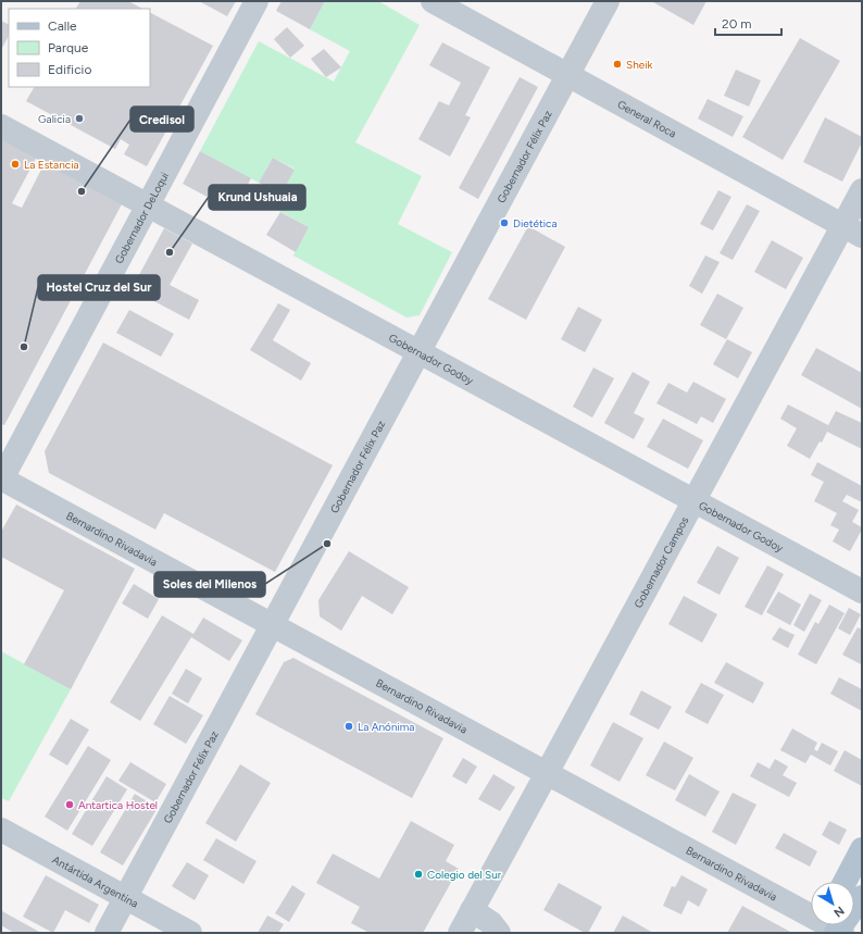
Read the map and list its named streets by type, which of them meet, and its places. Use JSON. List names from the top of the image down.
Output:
{
  "streets": {
    "street": [
      "General Roca",
      "Gobernador Félix Paz",
      "Gobernador DeLoqui",
      "Gobernador Godoy",
      "Bernardino Rivadavia",
      "Gobernador Campos",
      "Antártida Argentina"
    ]
  },
  "crossings": [
    ["General Roca", "Gobernador Félix Paz"],
    ["General Roca", "Gobernador Campos"],
    ["Gobernador Félix Paz", "Gobernador Godoy"],
    ["Gobernador Félix Paz", "Bernardino Rivadavia"],
    ["Gobernador Félix Paz", "Antártida Argentina"],
    ["Gobernador DeLoqui", "Gobernador Godoy"],
    ["Gobernador DeLoqui", "Bernardino Rivadavia"],
    ["Gobernador Godoy", "Gobernador Campos"],
    ["Bernardino Rivadavia", "Gobernador Campos"]
  ],
  "places": [
    "Sheik",
    "Galicia",
    "La Estancia",
    "Credisol",
    "Dietética",
    "Krund Ushuaia",
    "Hostel Cruz del Sur",
    "Soles del Milenos",
    "La Anónima",
    "Antartica Hostel",
    "Colegio del Sur"
  ],
  "legend": ["Calle", "Parque", "Edificio"],
  "scale_bar": "20 m",
  "north": "bottom right"
}
